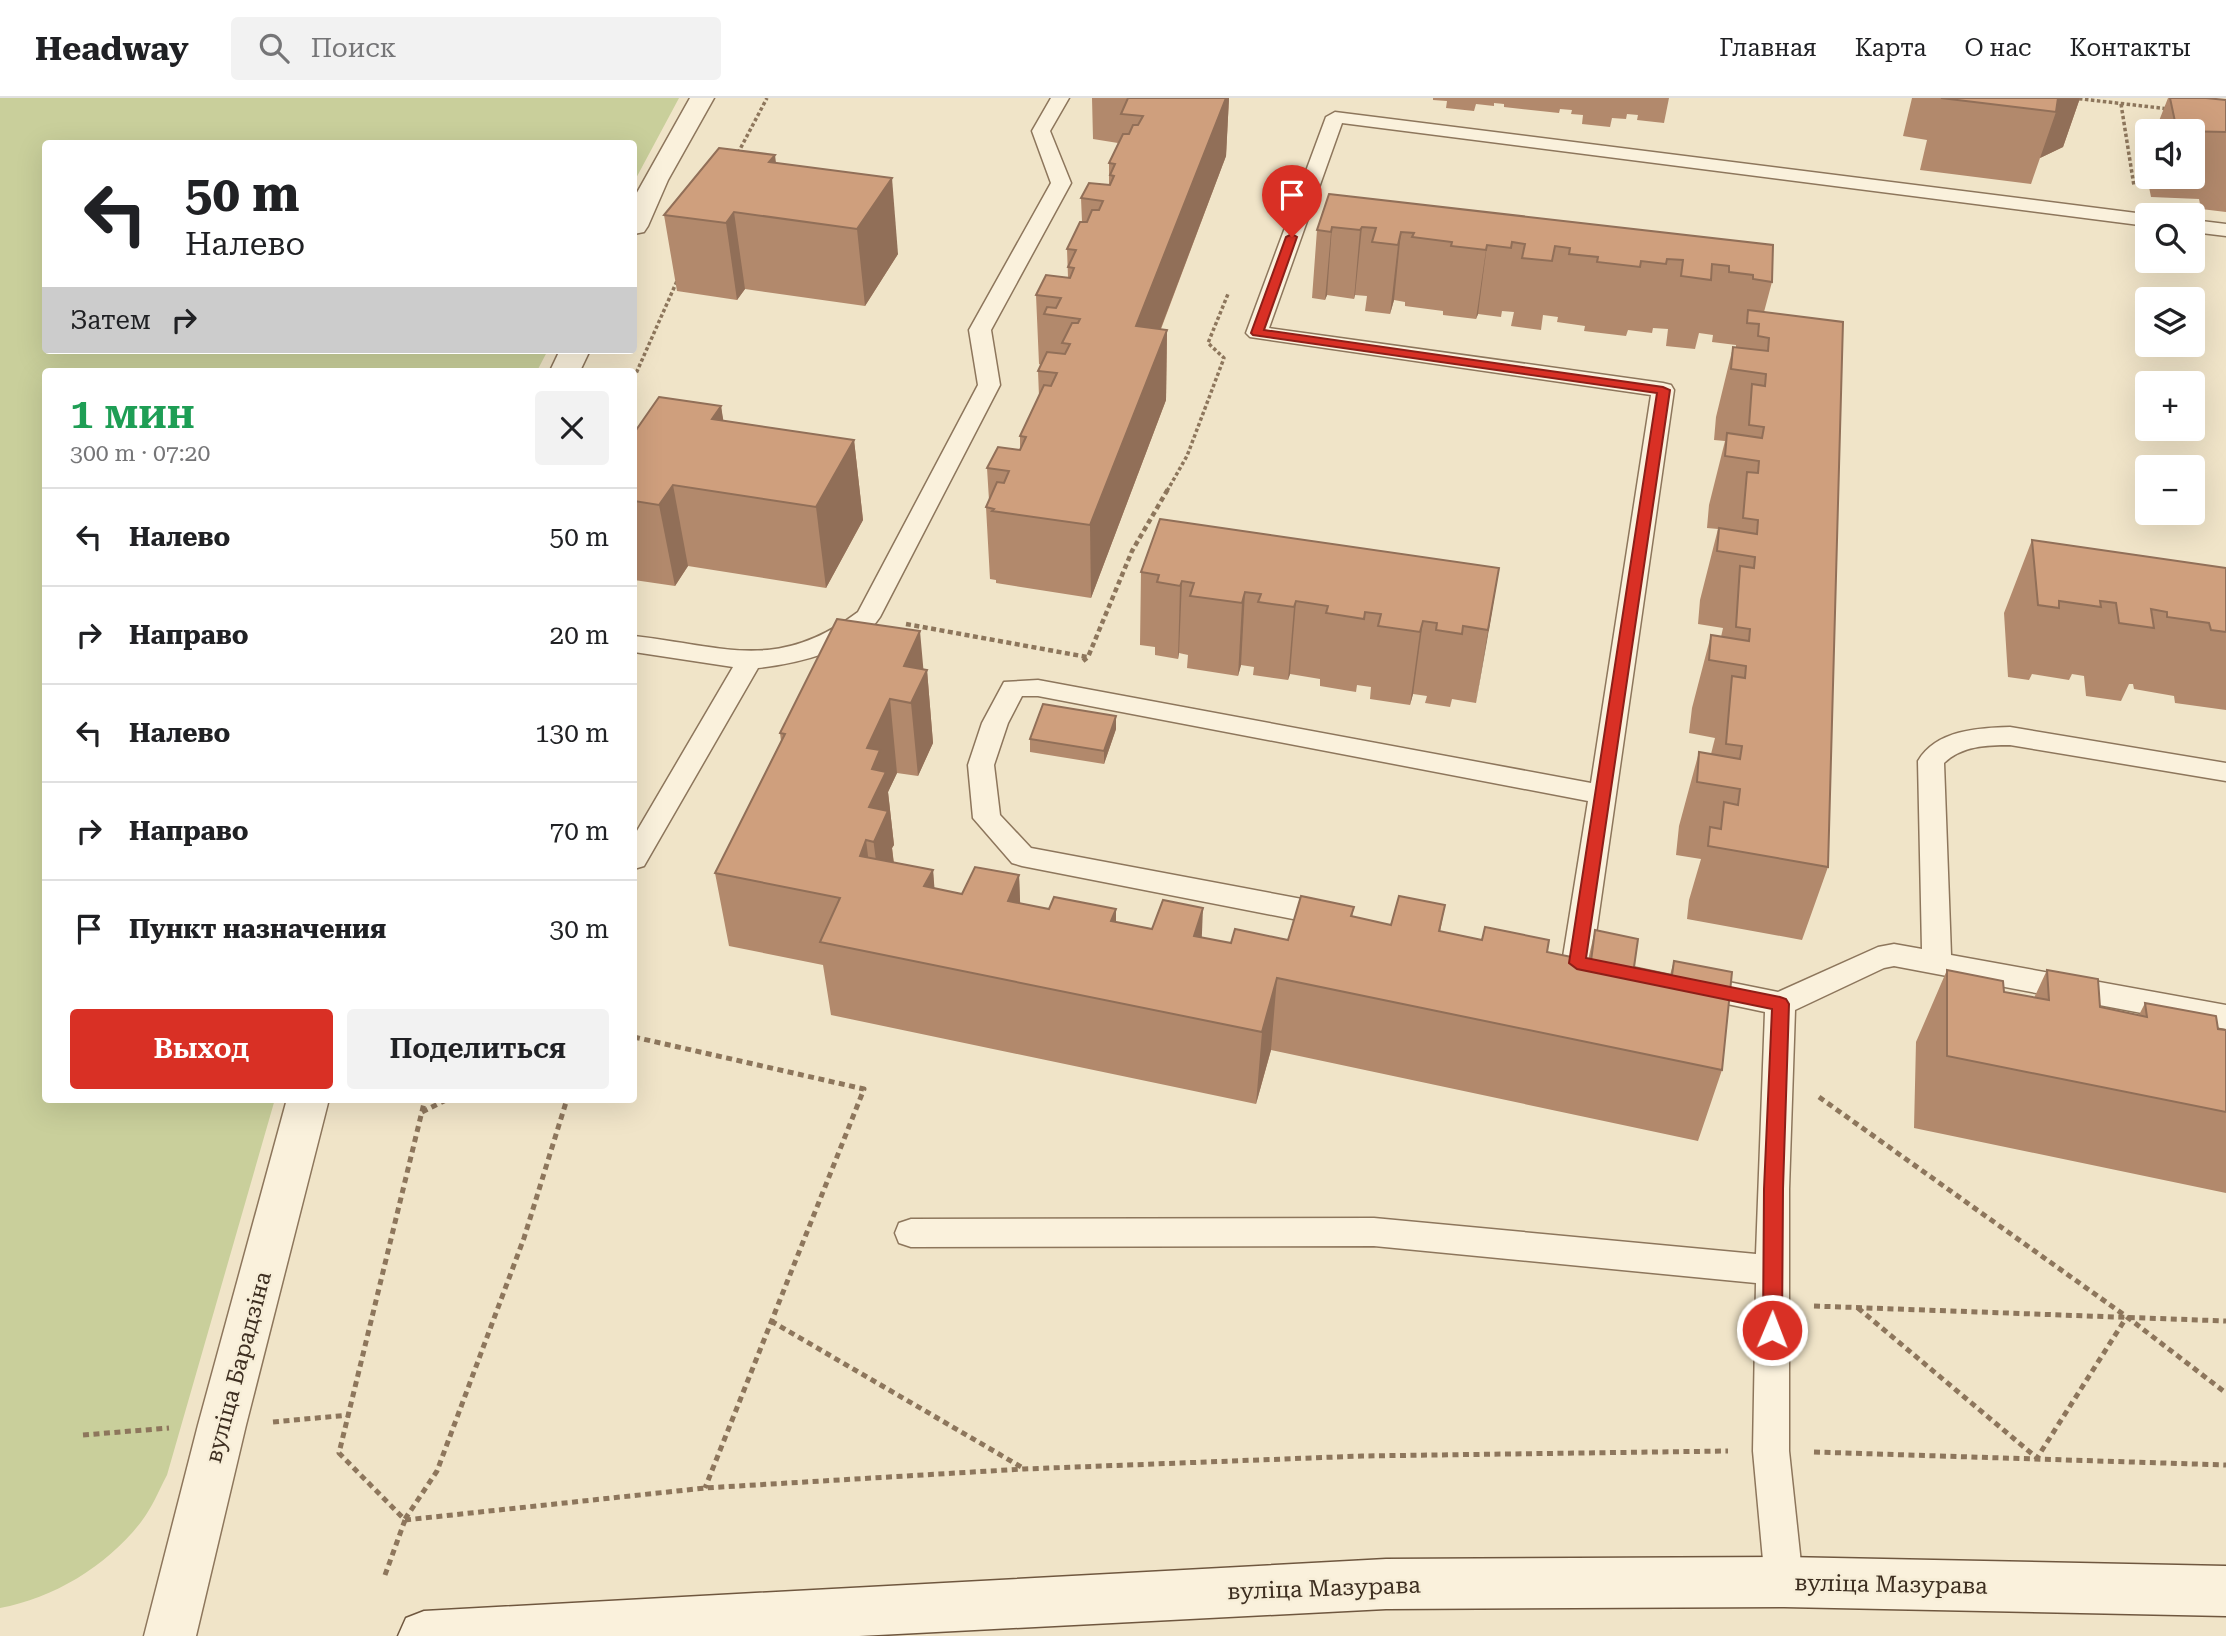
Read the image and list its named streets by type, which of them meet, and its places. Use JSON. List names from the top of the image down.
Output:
{
  "streets": {
    "main road": ["вуліца Барадзіна", "вуліца Мазурава"]
  },
  "page": {
    "header": "Headway",
    "search": "Поиск",
    "nav": [
      "Главная",
      "Карта",
      "О нас",
      "Контакты"
    ],
    "map_buttons": ["+", "−"],
    "turn": ["50 m", "Налево"],
    "then": "Затем",
    "heading": ["1 мин", "300 m · 07:20"],
    "list": [
      {
        "name": "Налево",
        "value": "50 m"
      },
      {
        "name": "Направо",
        "value": "20 m"
      },
      {
        "name": "Налево",
        "value": "130 m"
      },
      {
        "name": "Направо",
        "value": "70 m"
      },
      {
        "name": "Пункт назначения",
        "value": "30 m"
      }
    ],
    "buttons": ["Выход", "Поделиться"]
  }
}
